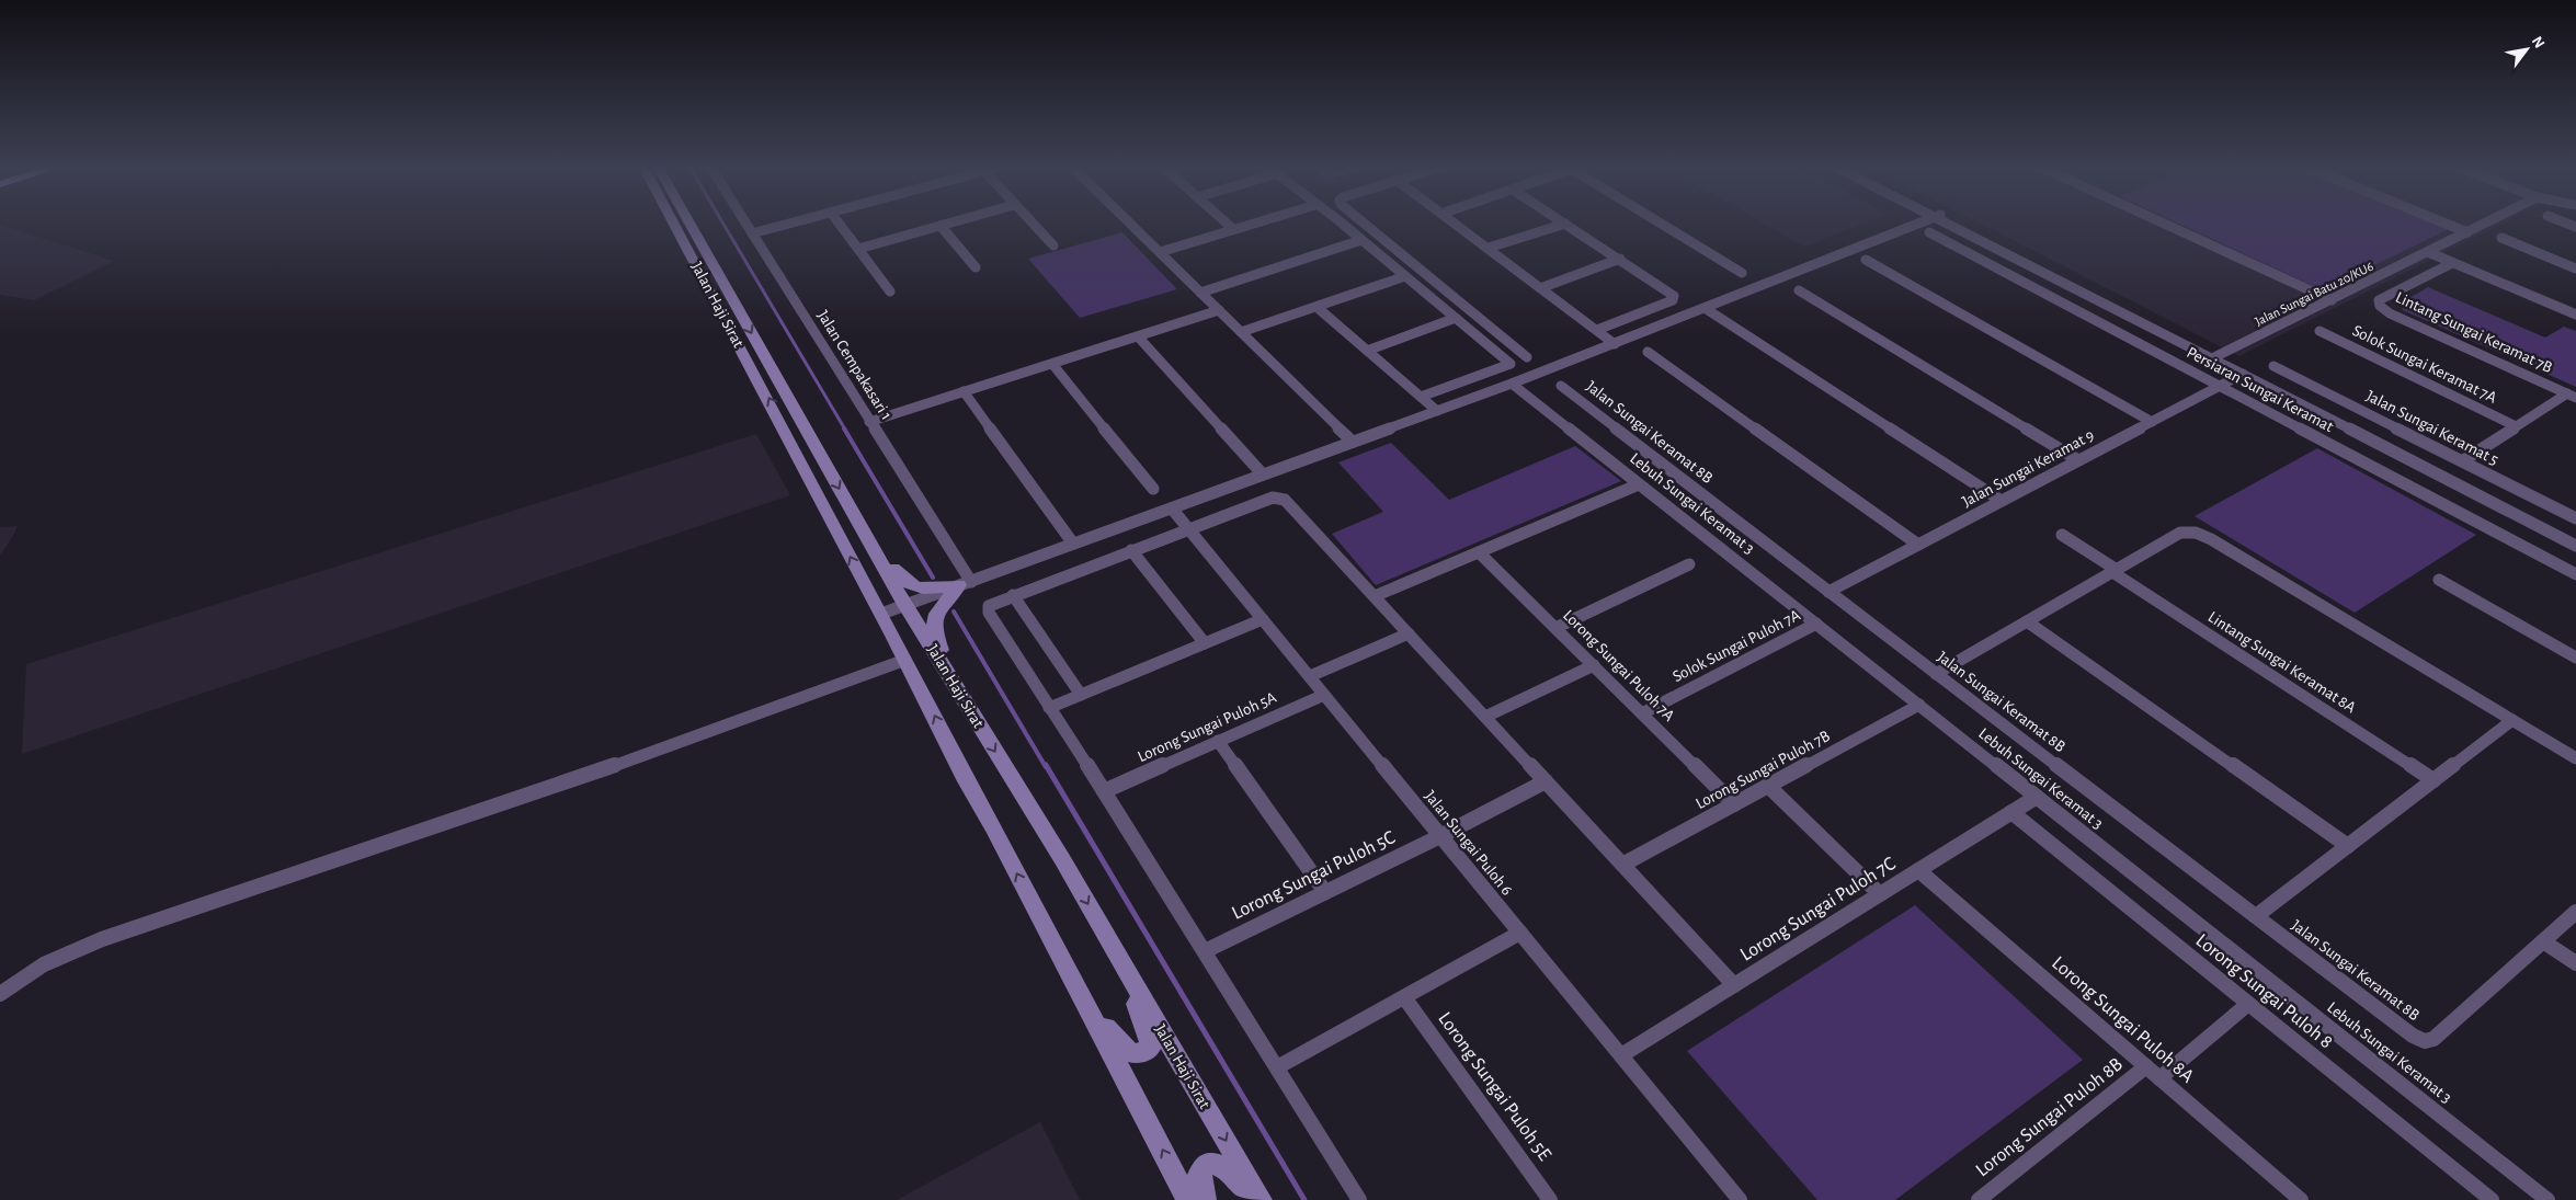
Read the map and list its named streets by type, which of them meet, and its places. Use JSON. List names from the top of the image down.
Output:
{
  "streets": {
    "main road": ["Jalan Haji Sirat"],
    "street": [
      "Jalan Sungai Batu 20/KU6",
      "Lintang Sungai Keramat 7B",
      "Solok Sungai Keramat 7A",
      "Jalan Cempakasari 1",
      "Persiaran Sungai Keramat",
      "Jalan Sungai Keramat 5",
      "Jalan Sungai Keramat 8B",
      "Jalan Sungai Keramat 9",
      "Lebuh Sungai Keramat 3",
      "Solok Sungai Puloh 7A",
      "Lintang Sungai Keramat 8A",
      "Lorong Sungai Puloh 7A",
      "Lorong Sungai Puloh 5A",
      "Lorong Sungai Puloh 7B",
      "Jalan Sungai Puloh 6",
      "Lorong Sungai Puloh 5C",
      "Lorong Sungai Puloh 7C",
      "Lorong Sungai Puloh 8",
      "Lorong Sungai Puloh 8A",
      "Lorong Sungai Puloh 5E",
      "Lorong Sungai Puloh 8B"
    ]
  },
  "crossings": [
    ["Jalan Sungai Batu 20/KU6", "Persiaran Sungai Keramat"],
    ["Persiaran Sungai Keramat", "Jalan Sungai Keramat 9"],
    ["Jalan Sungai Keramat 8B", "Jalan Sungai Keramat 9"],
    ["Lebuh Sungai Keramat 3", "Solok Sungai Puloh 7A"],
    ["Lebuh Sungai Keramat 3", "Lorong Sungai Puloh 7B"],
    ["Lebuh Sungai Keramat 3", "Lorong Sungai Puloh 7C"],
    ["Solok Sungai Puloh 7A", "Lorong Sungai Puloh 7A"],
    ["Lorong Sungai Puloh 7A", "Lorong Sungai Puloh 7B"],
    ["Lorong Sungai Puloh 5A", "Jalan Sungai Puloh 6"],
    ["Jalan Sungai Puloh 6", "Lorong Sungai Puloh 5C"],
    ["Jalan Sungai Puloh 6", "Lorong Sungai Puloh 7C"],
    ["Lorong Sungai Puloh 7C", "Lorong Sungai Puloh 8"],
    ["Lorong Sungai Puloh 7C", "Lorong Sungai Puloh 8A"],
    ["Lorong Sungai Puloh 8", "Lorong Sungai Puloh 8B"],
    ["Lorong Sungai Puloh 8A", "Lorong Sungai Puloh 8B"]
  ],
  "north": "top right"
}
